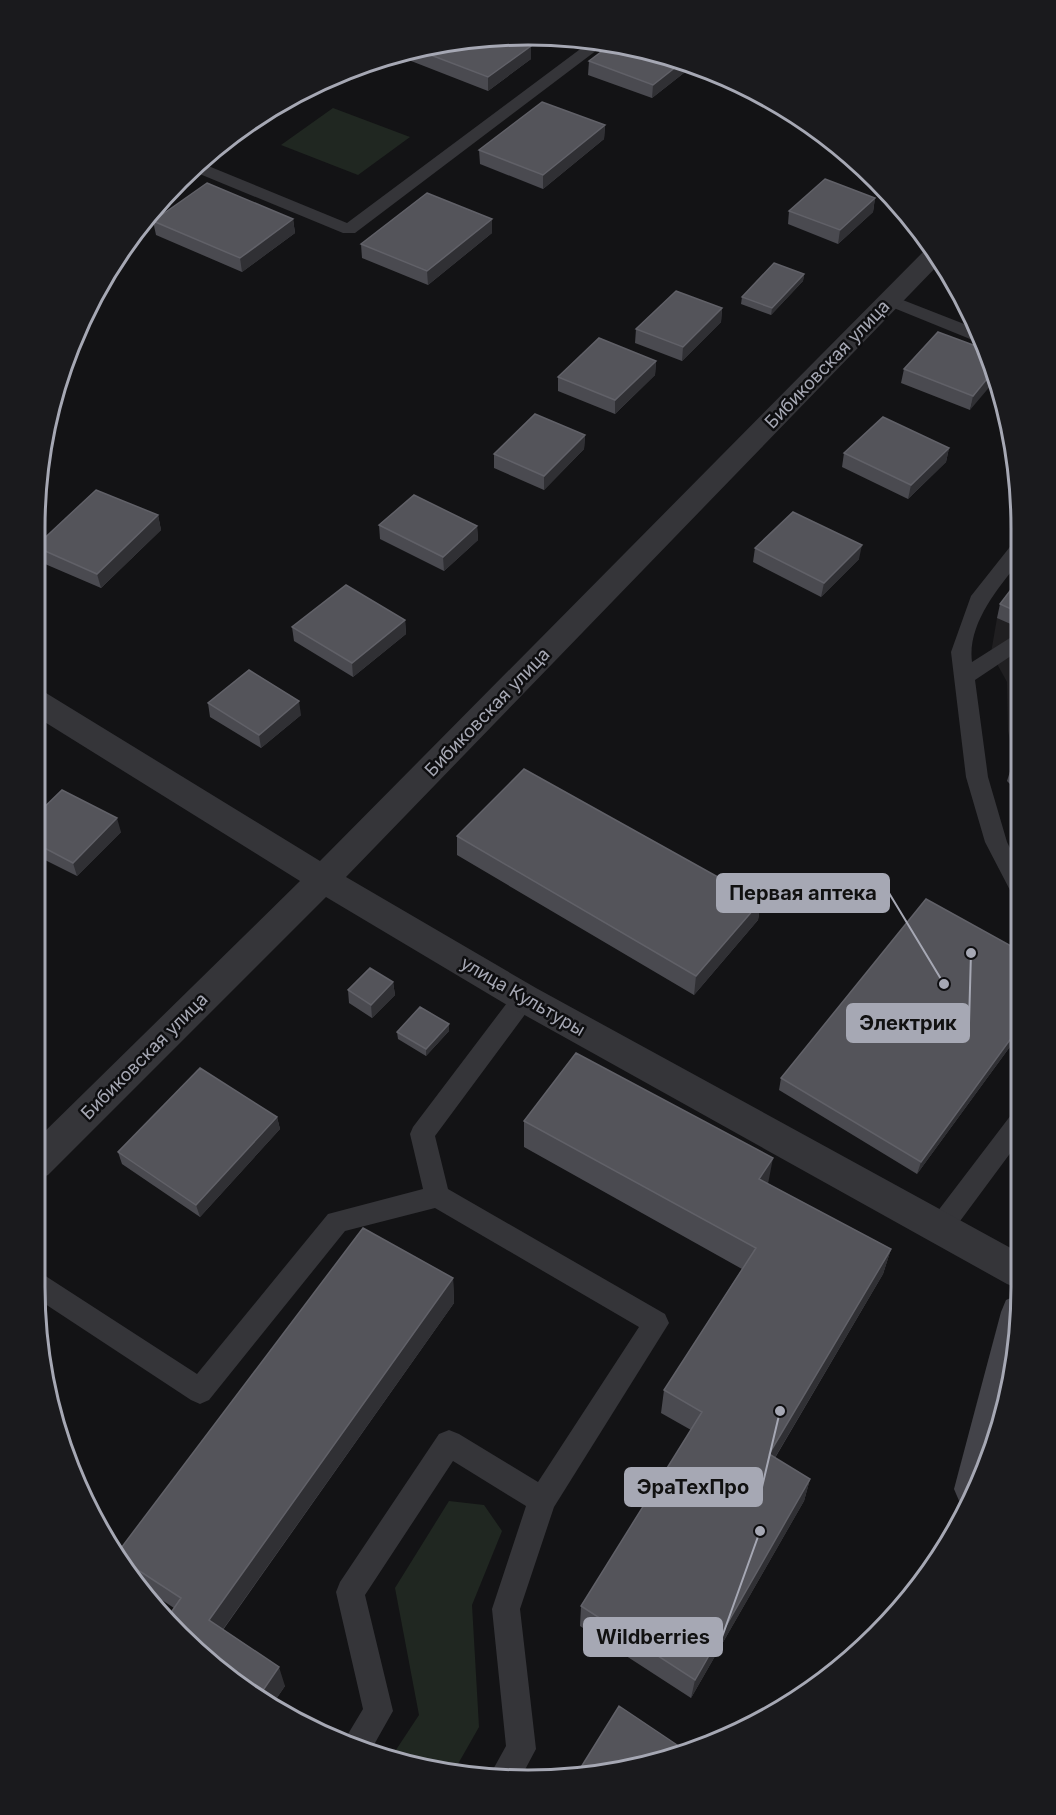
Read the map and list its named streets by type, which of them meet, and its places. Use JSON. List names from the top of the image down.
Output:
{
  "streets": {
    "street": ["Бибиковская улица", "улица Культуры"]
  },
  "crossings": [
    ["Бибиковская улица", "улица Культуры"]
  ],
  "places": [
    "Электрик",
    "Первая аптека",
    "ЭраТехПро",
    "Wildberries"
  ]
}
